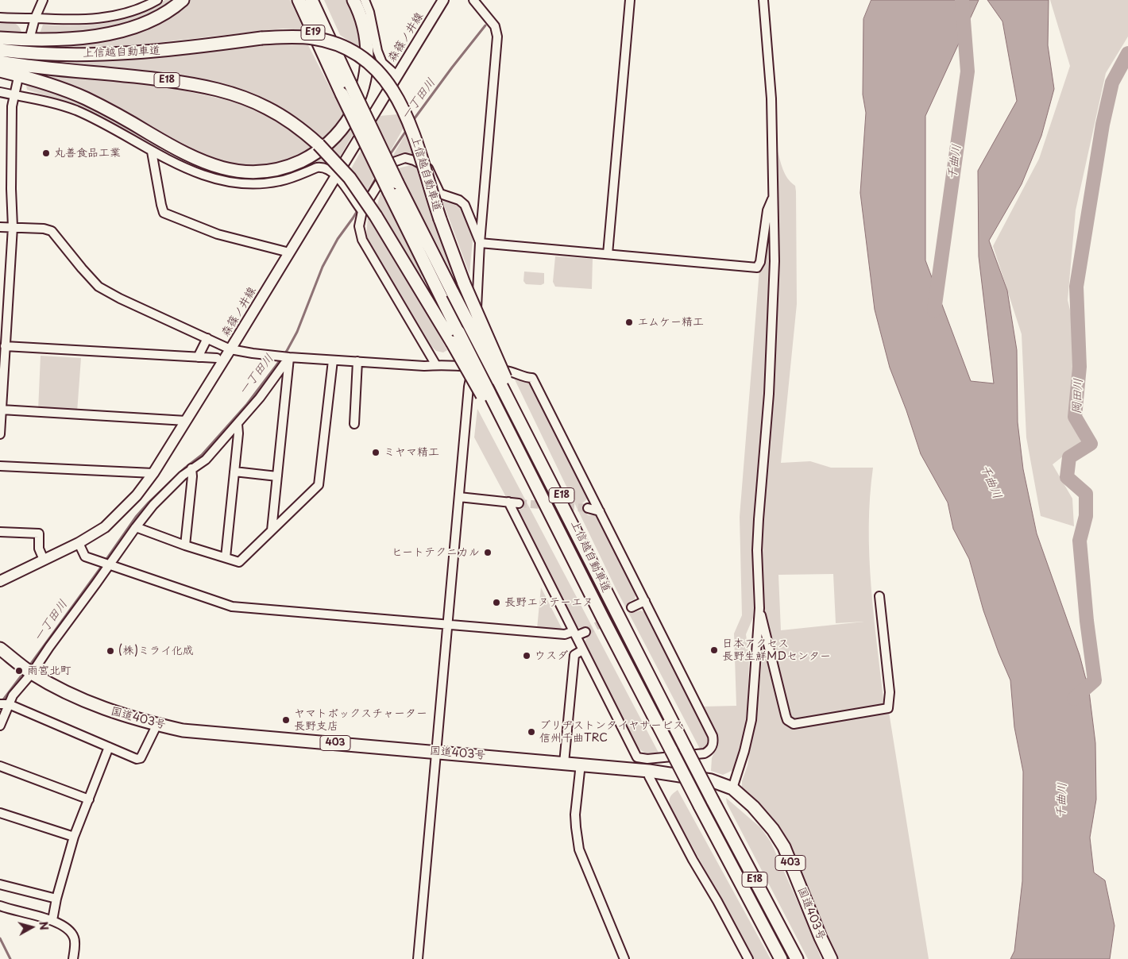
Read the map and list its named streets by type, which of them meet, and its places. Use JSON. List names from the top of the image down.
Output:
{
  "streets": {
    "highway": [
      "E19",
      "上信越自動車道",
      "E18",
      "国道403号",
      "403"
    ],
    "main road": ["森篠ノ井線"]
  },
  "crossings": [
    ["E19", "上信越自動車道"]
  ],
  "water": ["一丁田川", "千曲川", "岡田川"],
  "places": [
    "丸善食品工業",
    "エムケー精工",
    "ミヤマ精工",
    "ヒートテクニカル",
    "長野エヌテーエヌ",
    "日本アクセス 長野生鮮MDセンター",
    "(株)ミライ化成",
    "ウスダ",
    "雨宮北町",
    "ヤマトボックスチャーター 長野支店",
    "ブリヂストンタイヤサービス 信州千曲TRC"
  ],
  "north": "right"
}
